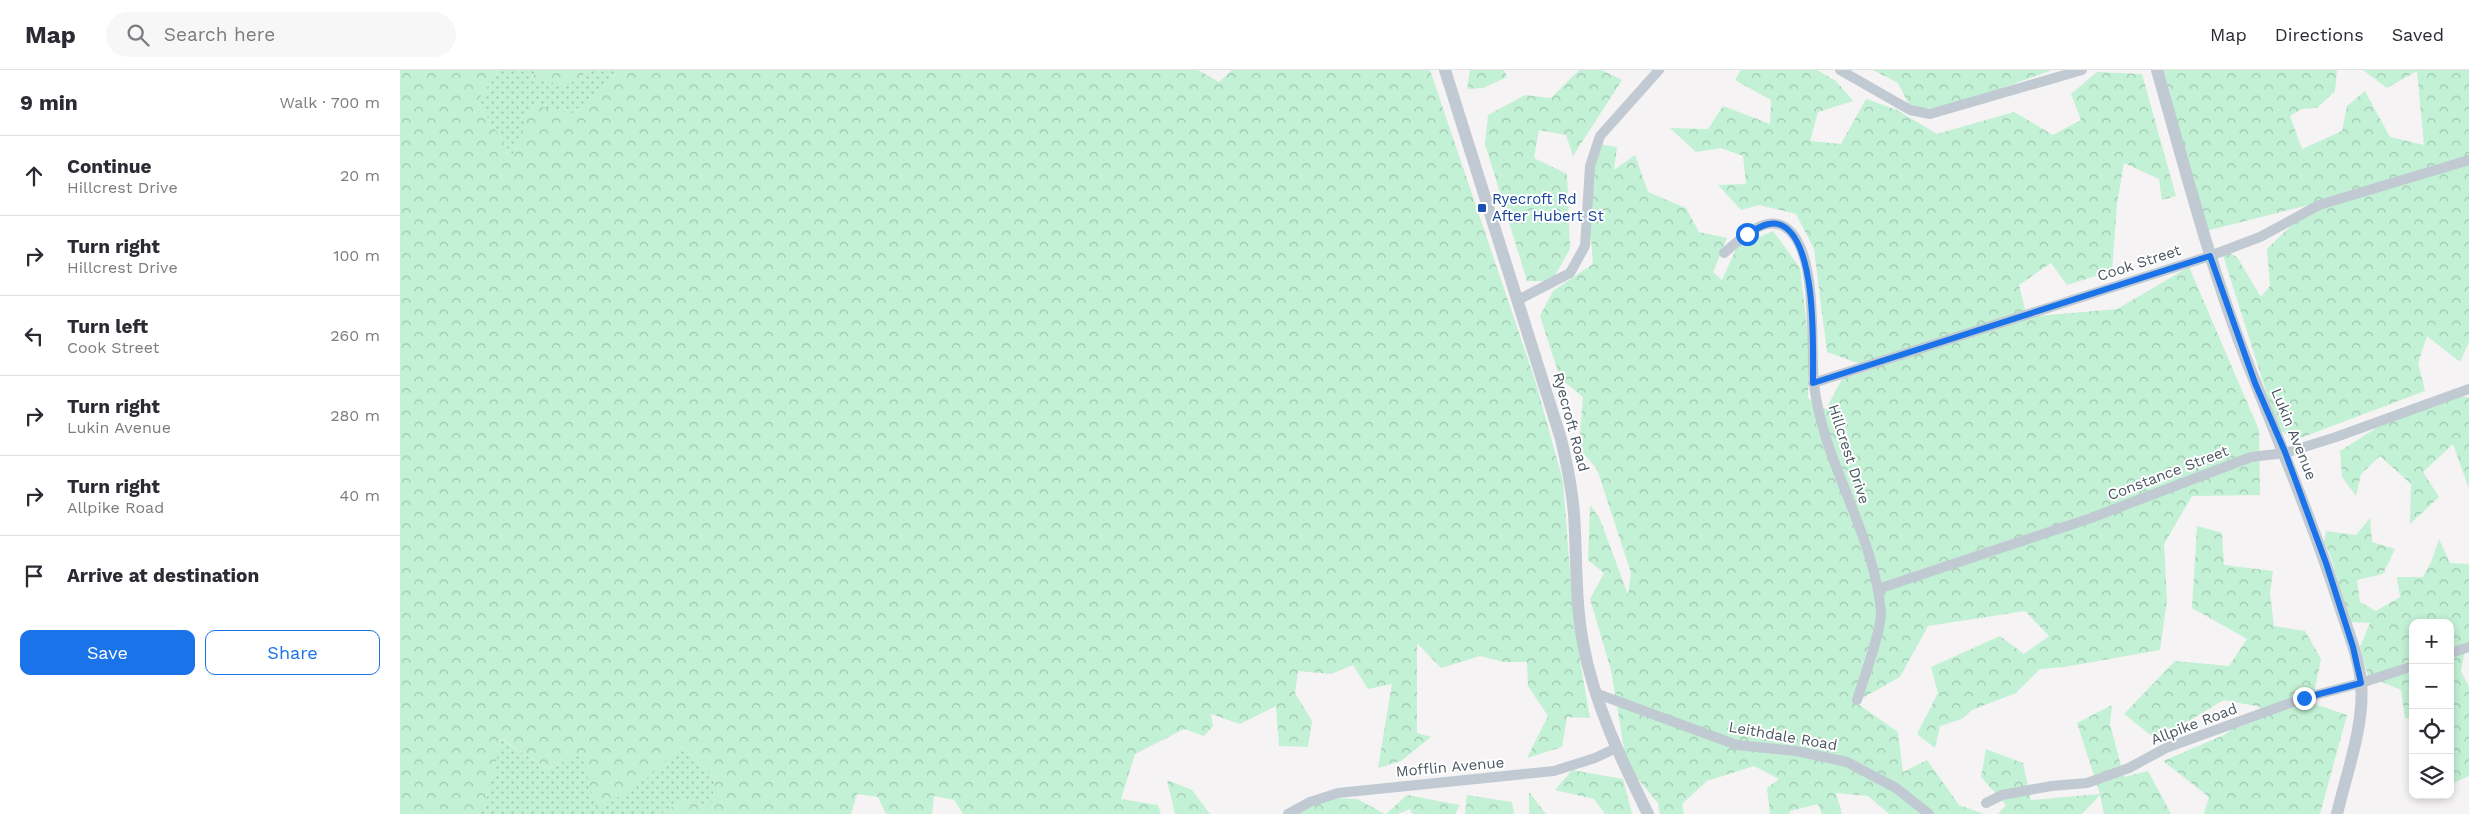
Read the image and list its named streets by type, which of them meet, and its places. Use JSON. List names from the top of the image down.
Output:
{
  "streets": {
    "street": [
      "Cook Street",
      "Ryecroft Road",
      "Lukin Avenue",
      "Hillcrest Drive",
      "Constance Street",
      "Allpike Road",
      "Leithdale Road",
      "Mofflin Avenue"
    ]
  },
  "crossings": [
    ["Cook Street", "Lukin Avenue"],
    ["Cook Street", "Hillcrest Drive"],
    ["Ryecroft Road", "Leithdale Road"],
    ["Ryecroft Road", "Mofflin Avenue"],
    ["Lukin Avenue", "Constance Street"],
    ["Lukin Avenue", "Allpike Road"],
    ["Hillcrest Drive", "Constance Street"]
  ],
  "places": {
    "transit": ["Ryecroft Rd After Hubert St"]
  },
  "page": {
    "header": "Map",
    "search": "Search here",
    "nav": ["Map", "Directions", "Saved"],
    "heading": ["9 min", "Walk · 700 m"],
    "list": [
      ["Continue", "Hillcrest Drive", "20 m"],
      ["Turn right", "Hillcrest Drive", "100 m"],
      ["Turn left", "Cook Street", "260 m"],
      ["Turn right", "Lukin Avenue", "280 m"],
      ["Turn right", "Allpike Road", "40 m"],
      "Arrive at destination"
    ],
    "buttons": ["Save", "Share"],
    "map_buttons": ["+", "−"]
  }
}
